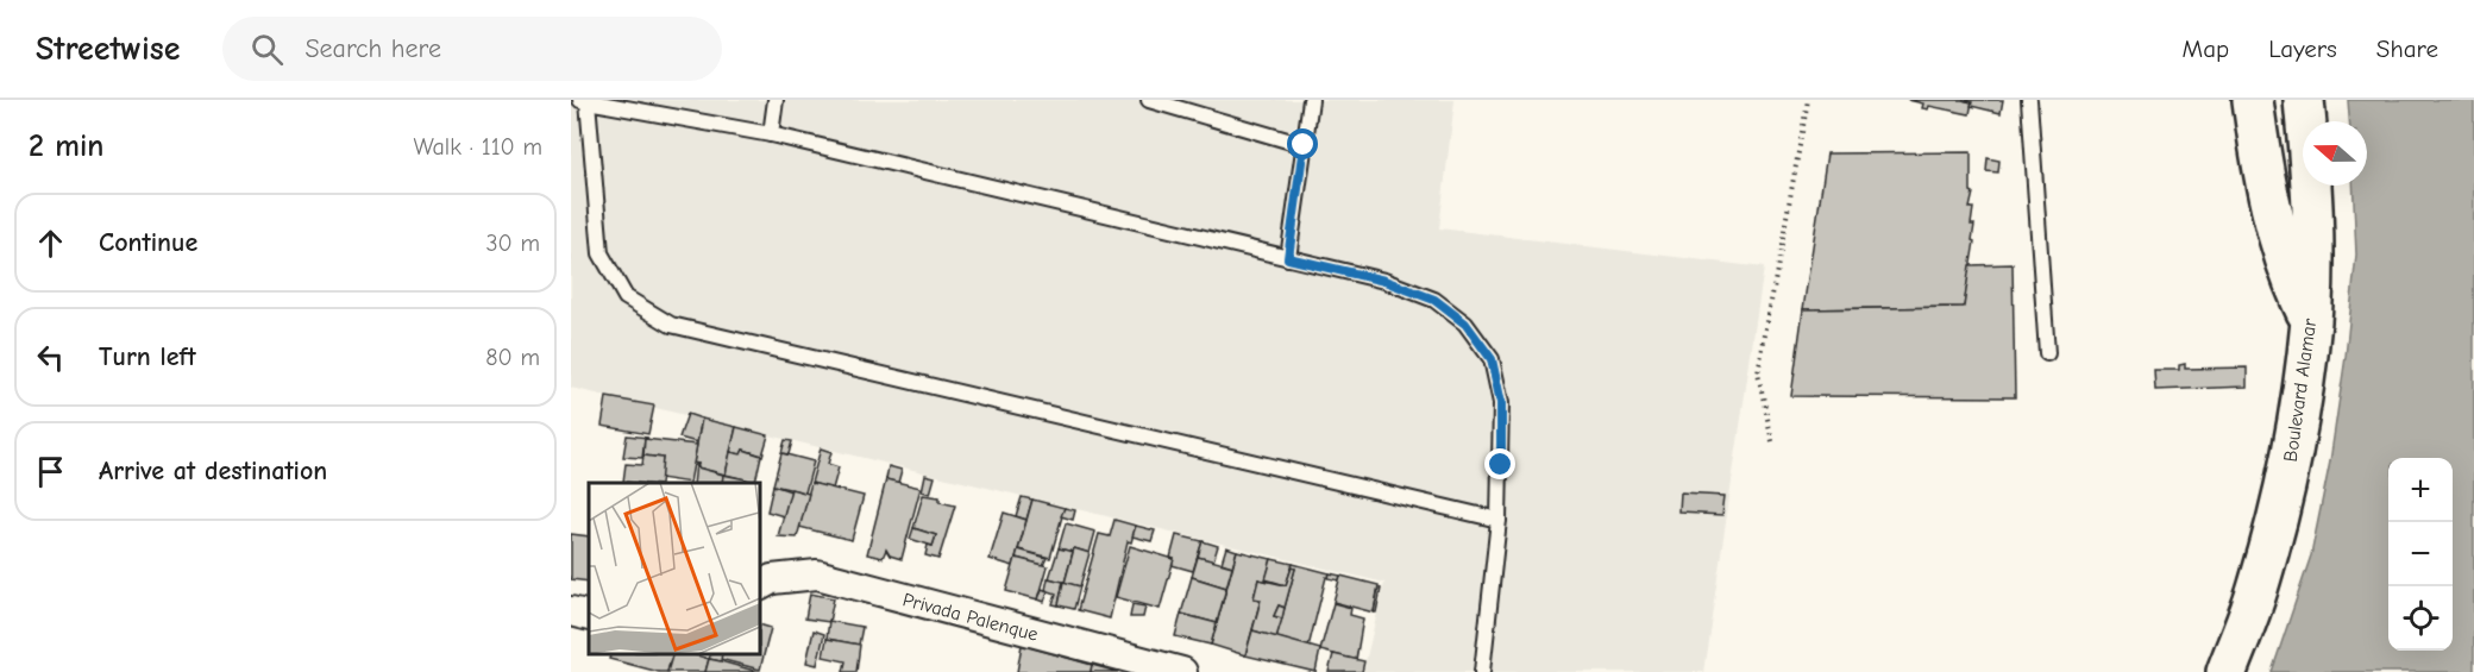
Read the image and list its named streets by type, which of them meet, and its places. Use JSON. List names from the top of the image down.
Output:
{
  "streets": {
    "highway": ["Boulevard Alamar"],
    "street": ["Privada Palenque"]
  },
  "north": "left",
  "page": {
    "header": "Streetwise",
    "search": "Search here",
    "nav": ["Map", "Layers", "Share"],
    "heading": ["2 min", "Walk · 110 m"],
    "list": [
      ["Continue", "30 m"],
      ["Turn left", "80 m"],
      "Arrive at destination"
    ],
    "map_buttons": ["+", "−"]
  }
}
